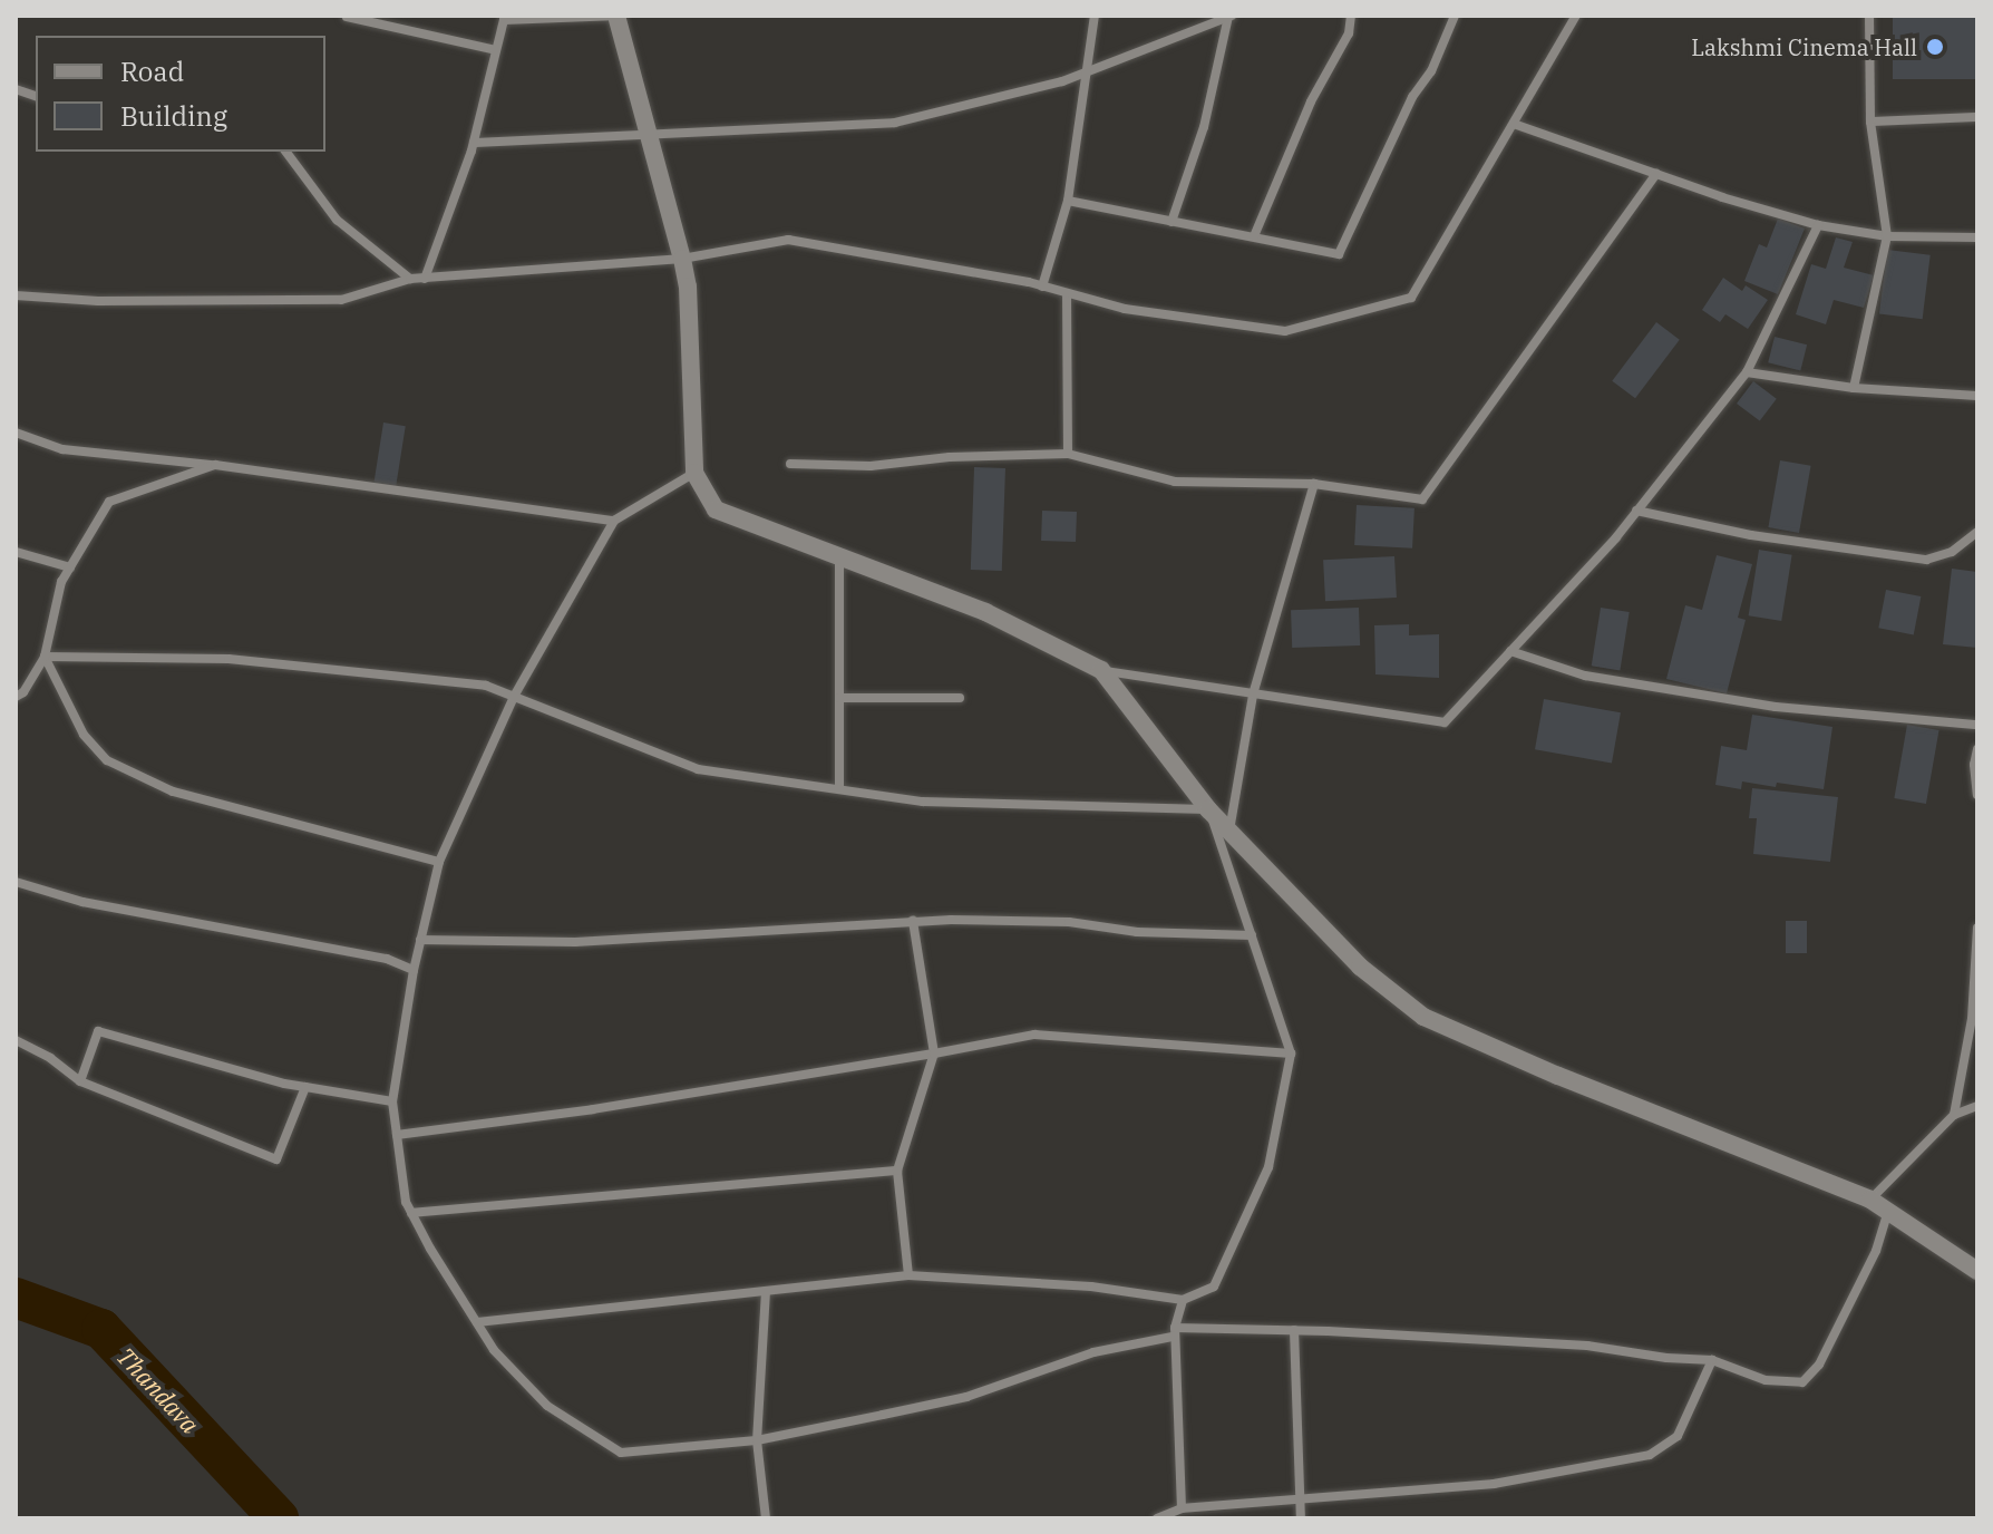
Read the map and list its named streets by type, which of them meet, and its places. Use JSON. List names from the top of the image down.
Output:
{
  "water": ["Thandava"],
  "places": ["Lakshmi Cinema Hall"],
  "legend": ["Road", "Building"]
}
